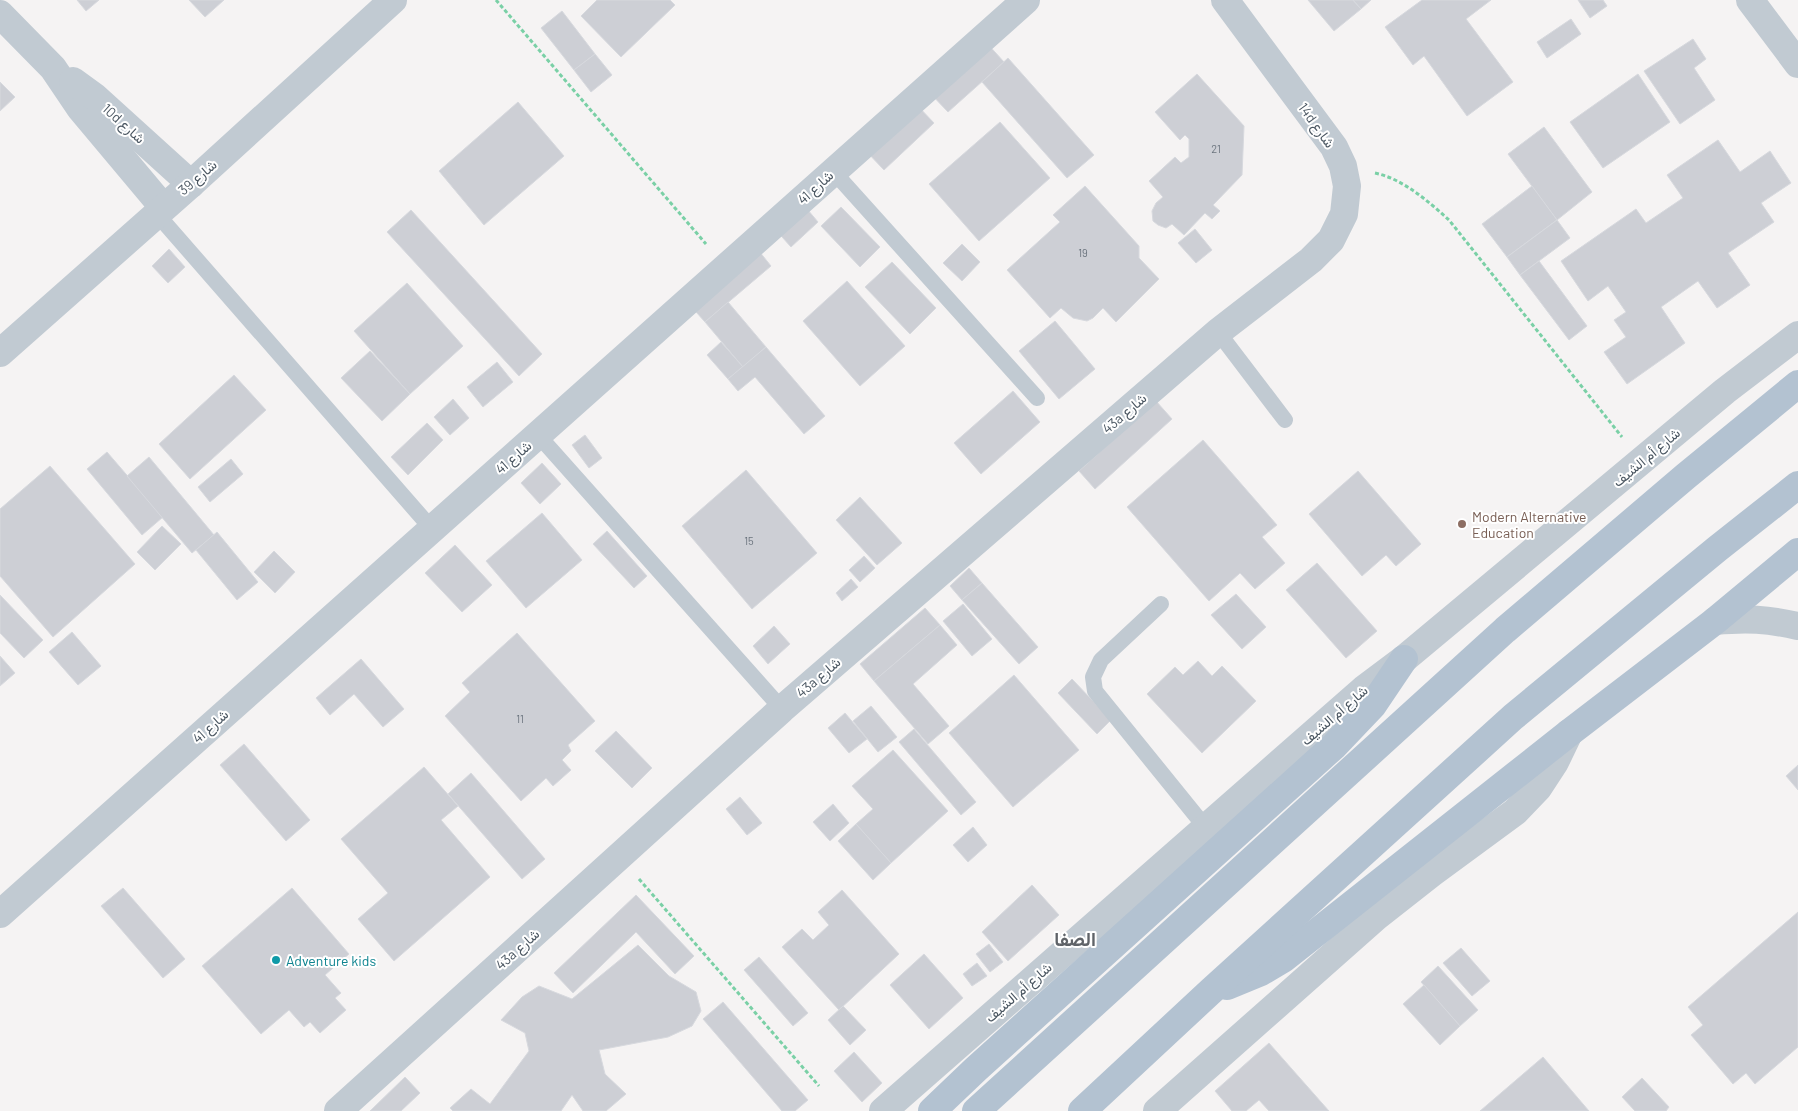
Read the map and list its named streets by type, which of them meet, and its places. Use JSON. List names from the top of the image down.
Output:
{
  "streets": {
    "street": [
      "10d شارع",
      "14d شارع",
      "شارع 39",
      "شارع 41",
      "43a شارع",
      "شارع أم الشيف"
    ]
  },
  "crossings": [
    ["10d شارع", "شارع 39"],
    ["14d شارع", "43a شارع"]
  ],
  "districts": ["الصفا"],
  "places": ["Modern Alternative Education", "Adventure kids"],
  "house_numbers": [
    "21",
    "19",
    "15",
    "11"
  ]
}
